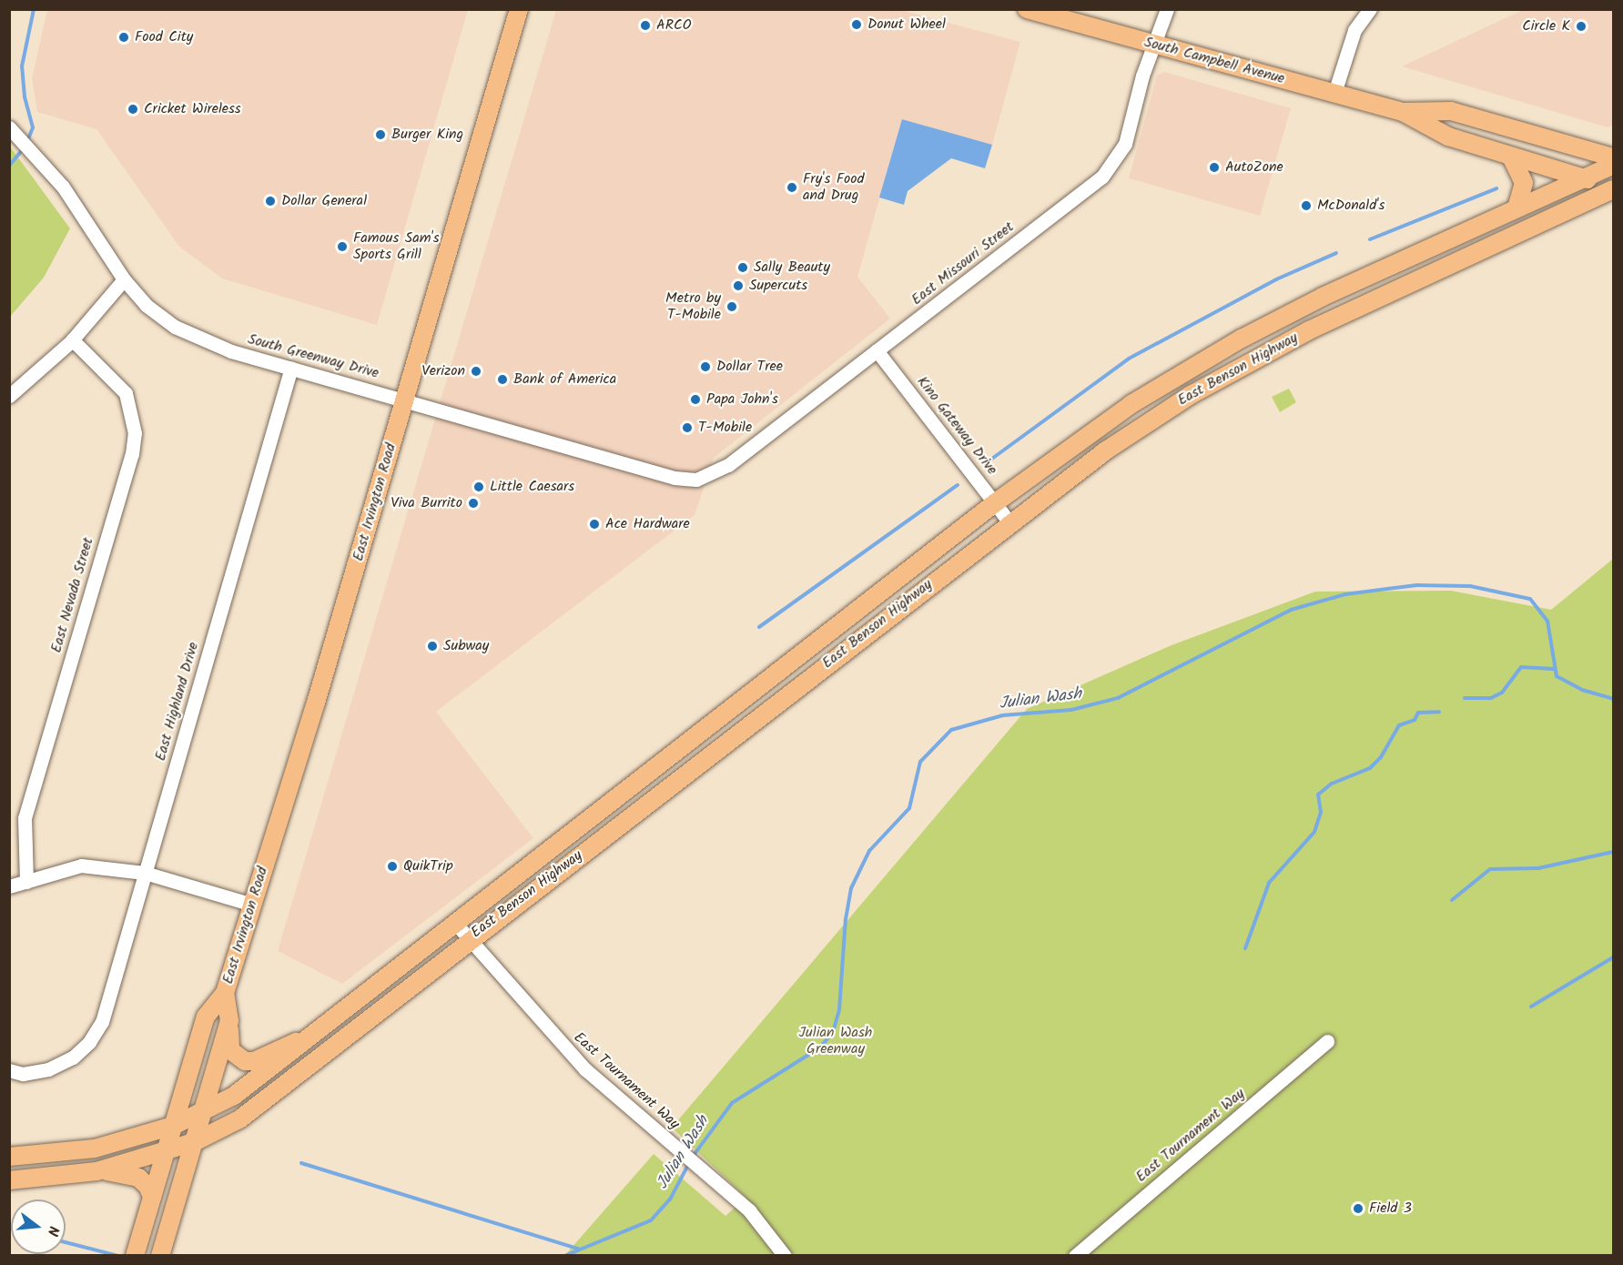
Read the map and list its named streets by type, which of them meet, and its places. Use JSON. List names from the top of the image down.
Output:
{
  "streets": {
    "main road": ["South Campbell Avenue", "East Benson Highway", "East Irvington Road"],
    "street": [
      "East Missouri Street",
      "South Greenway Drive",
      "Kino Gateway Drive",
      "East Nevada Street",
      "East Highland Drive",
      "East Tournament Way"
    ]
  },
  "crossings": [
    ["South Campbell Avenue", "East Missouri Street"],
    ["South Campbell Avenue", "East Benson Highway"],
    ["East Missouri Street", "South Greenway Drive"],
    ["East Missouri Street", "Kino Gateway Drive"],
    ["South Greenway Drive", "East Irvington Road"],
    ["South Greenway Drive", "East Highland Drive"],
    ["East Benson Highway", "Kino Gateway Drive"],
    ["East Benson Highway", "East Irvington Road"],
    ["East Benson Highway", "East Tournament Way"]
  ],
  "water": ["Julian Wash"],
  "parks": ["Julian Wash Greenway"],
  "places": [
    "Donut Wheel",
    "ARCO",
    "Circle K",
    "Food City",
    "Cricket Wireless",
    "Burger King",
    "AutoZone",
    "Fry's Food and Drug",
    "Dollar General",
    "McDonald's",
    "Famous Sam's Sports Grill",
    "Sally Beauty",
    "Supercuts",
    "Metro by T-Mobile",
    "Dollar Tree",
    "Verizon",
    "Bank of America",
    "Papa John's",
    "T-Mobile",
    "Little Caesars",
    "Viva Burrito",
    "Ace Hardware",
    "Subway",
    "QuikTrip",
    "Field 3"
  ],
  "north": "right"
}
